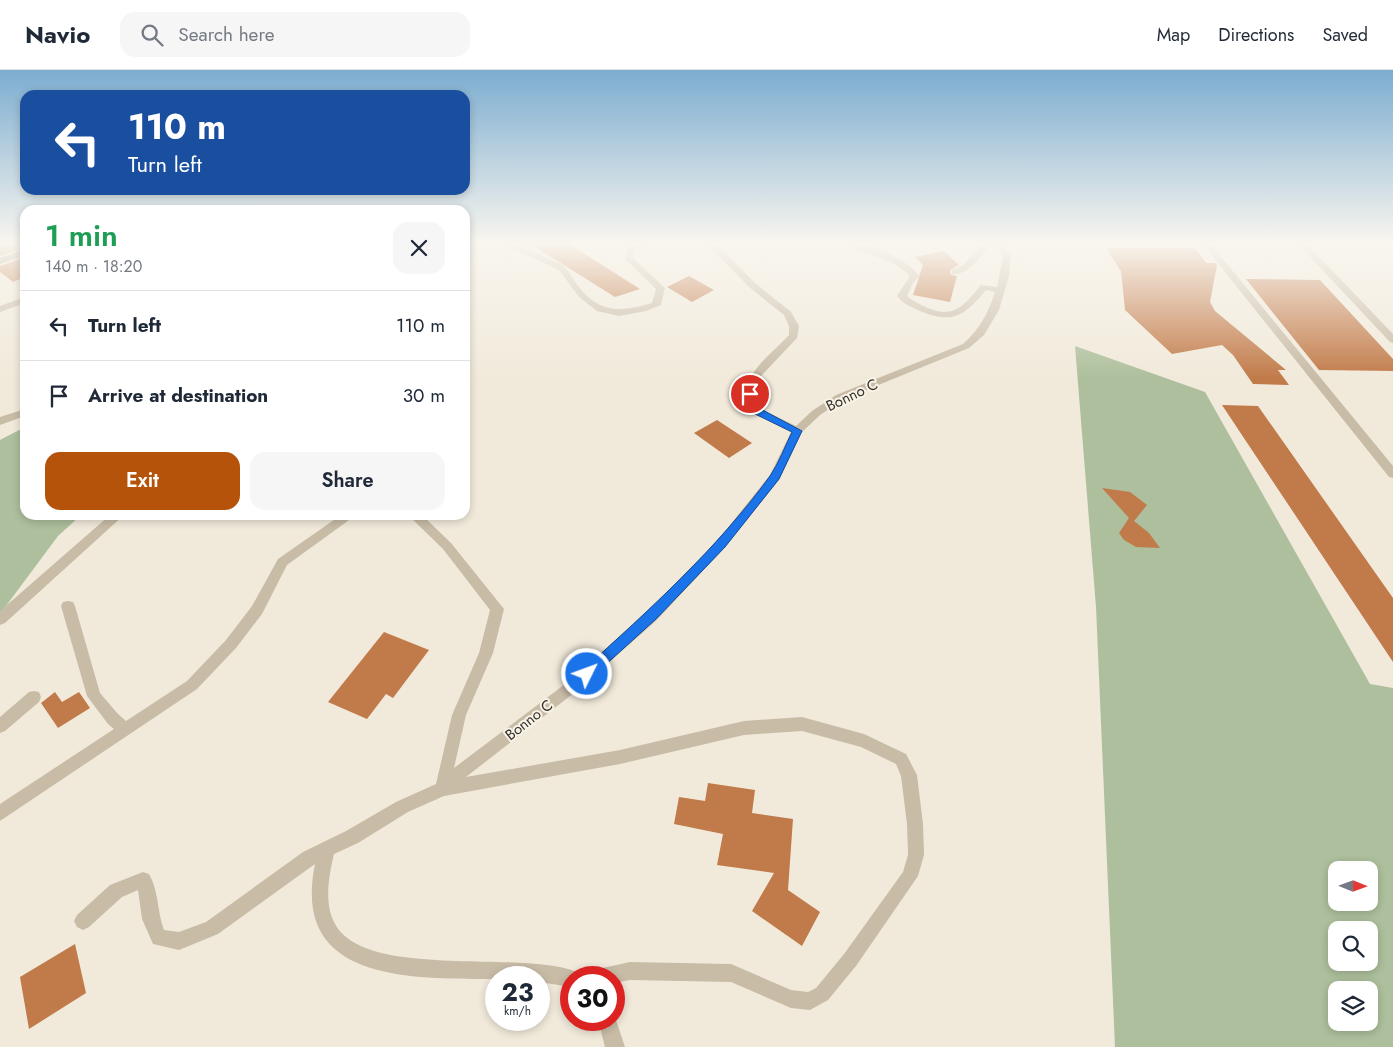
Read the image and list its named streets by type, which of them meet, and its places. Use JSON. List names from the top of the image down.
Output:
{
  "streets": {
    "street": ["Bonno C"]
  },
  "north": "right",
  "page": {
    "header": "Navio",
    "search": "Search here",
    "nav": ["Map", "Directions", "Saved"],
    "turn": ["110 m", "Turn left"],
    "heading": ["1 min", "140 m · 18:20"],
    "list": [
      {
        "name": "Turn left",
        "value": "110 m"
      },
      {
        "name": "Arrive at destination",
        "value": "30 m"
      }
    ],
    "buttons": ["Exit", "Share"],
    "speed": "23 km/h",
    "limit": "30"
  }
}
